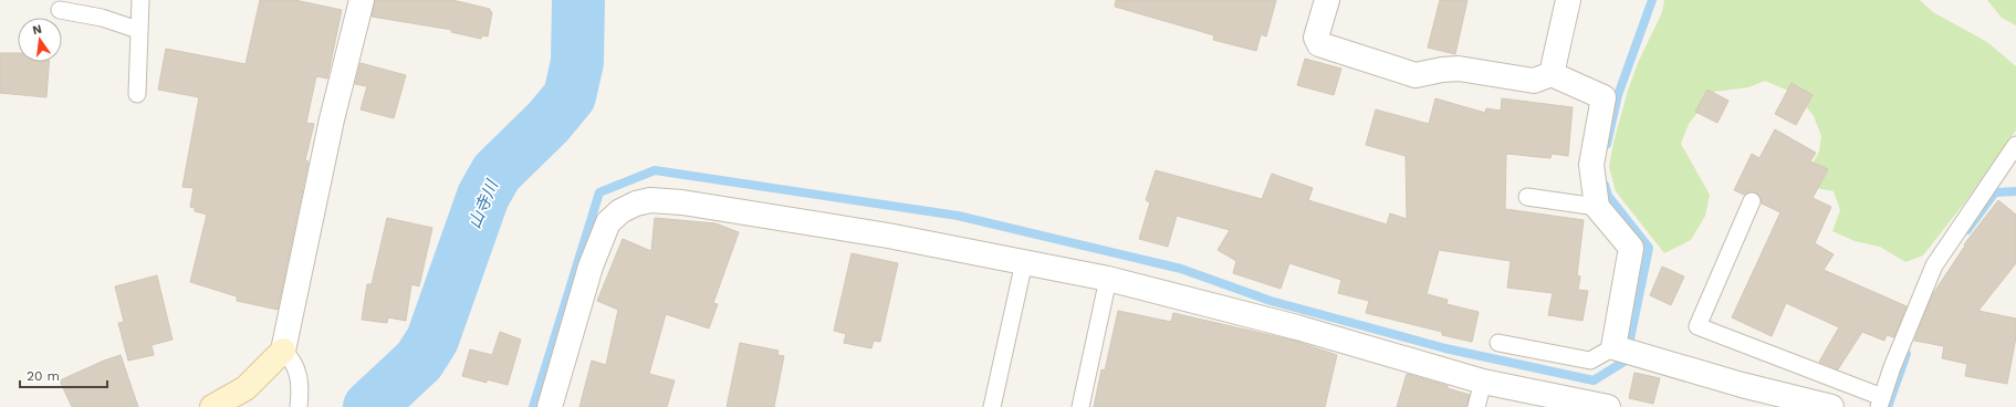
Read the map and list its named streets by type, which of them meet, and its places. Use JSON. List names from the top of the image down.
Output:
{
  "water": ["山寺川"],
  "scale_bar": "20 m",
  "north": "top"
}
